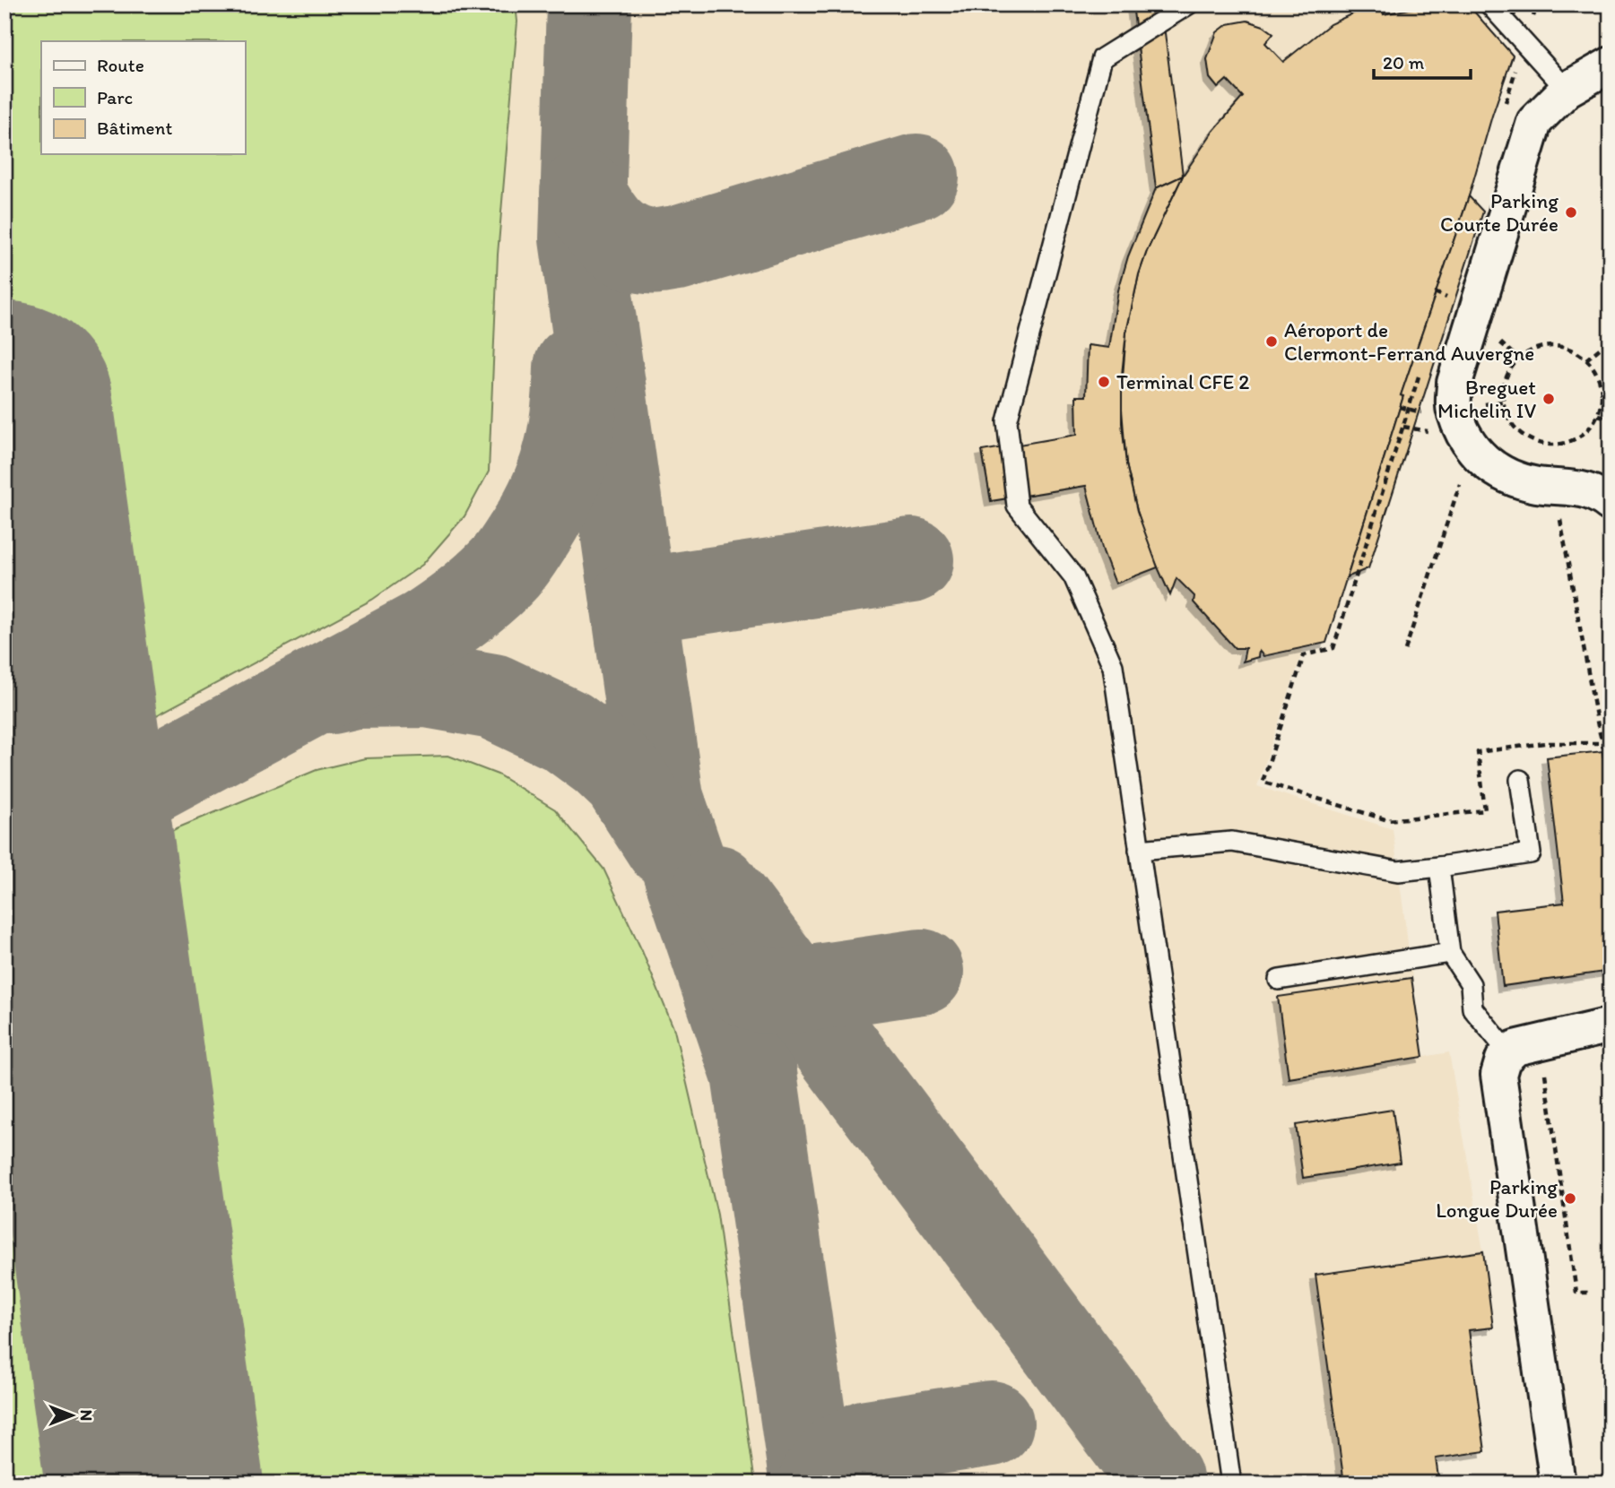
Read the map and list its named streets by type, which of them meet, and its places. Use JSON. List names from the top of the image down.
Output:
{
  "places": [
    "Parking Courte Durée",
    "Aéroport de Clermont-Ferrand Auvergne",
    "Terminal CFE 2",
    "Breguet Michelin IV",
    "Parking Longue Durée"
  ],
  "legend": ["Route", "Parc", "Bâtiment"],
  "scale_bar": "20 m",
  "north": "right"
}
